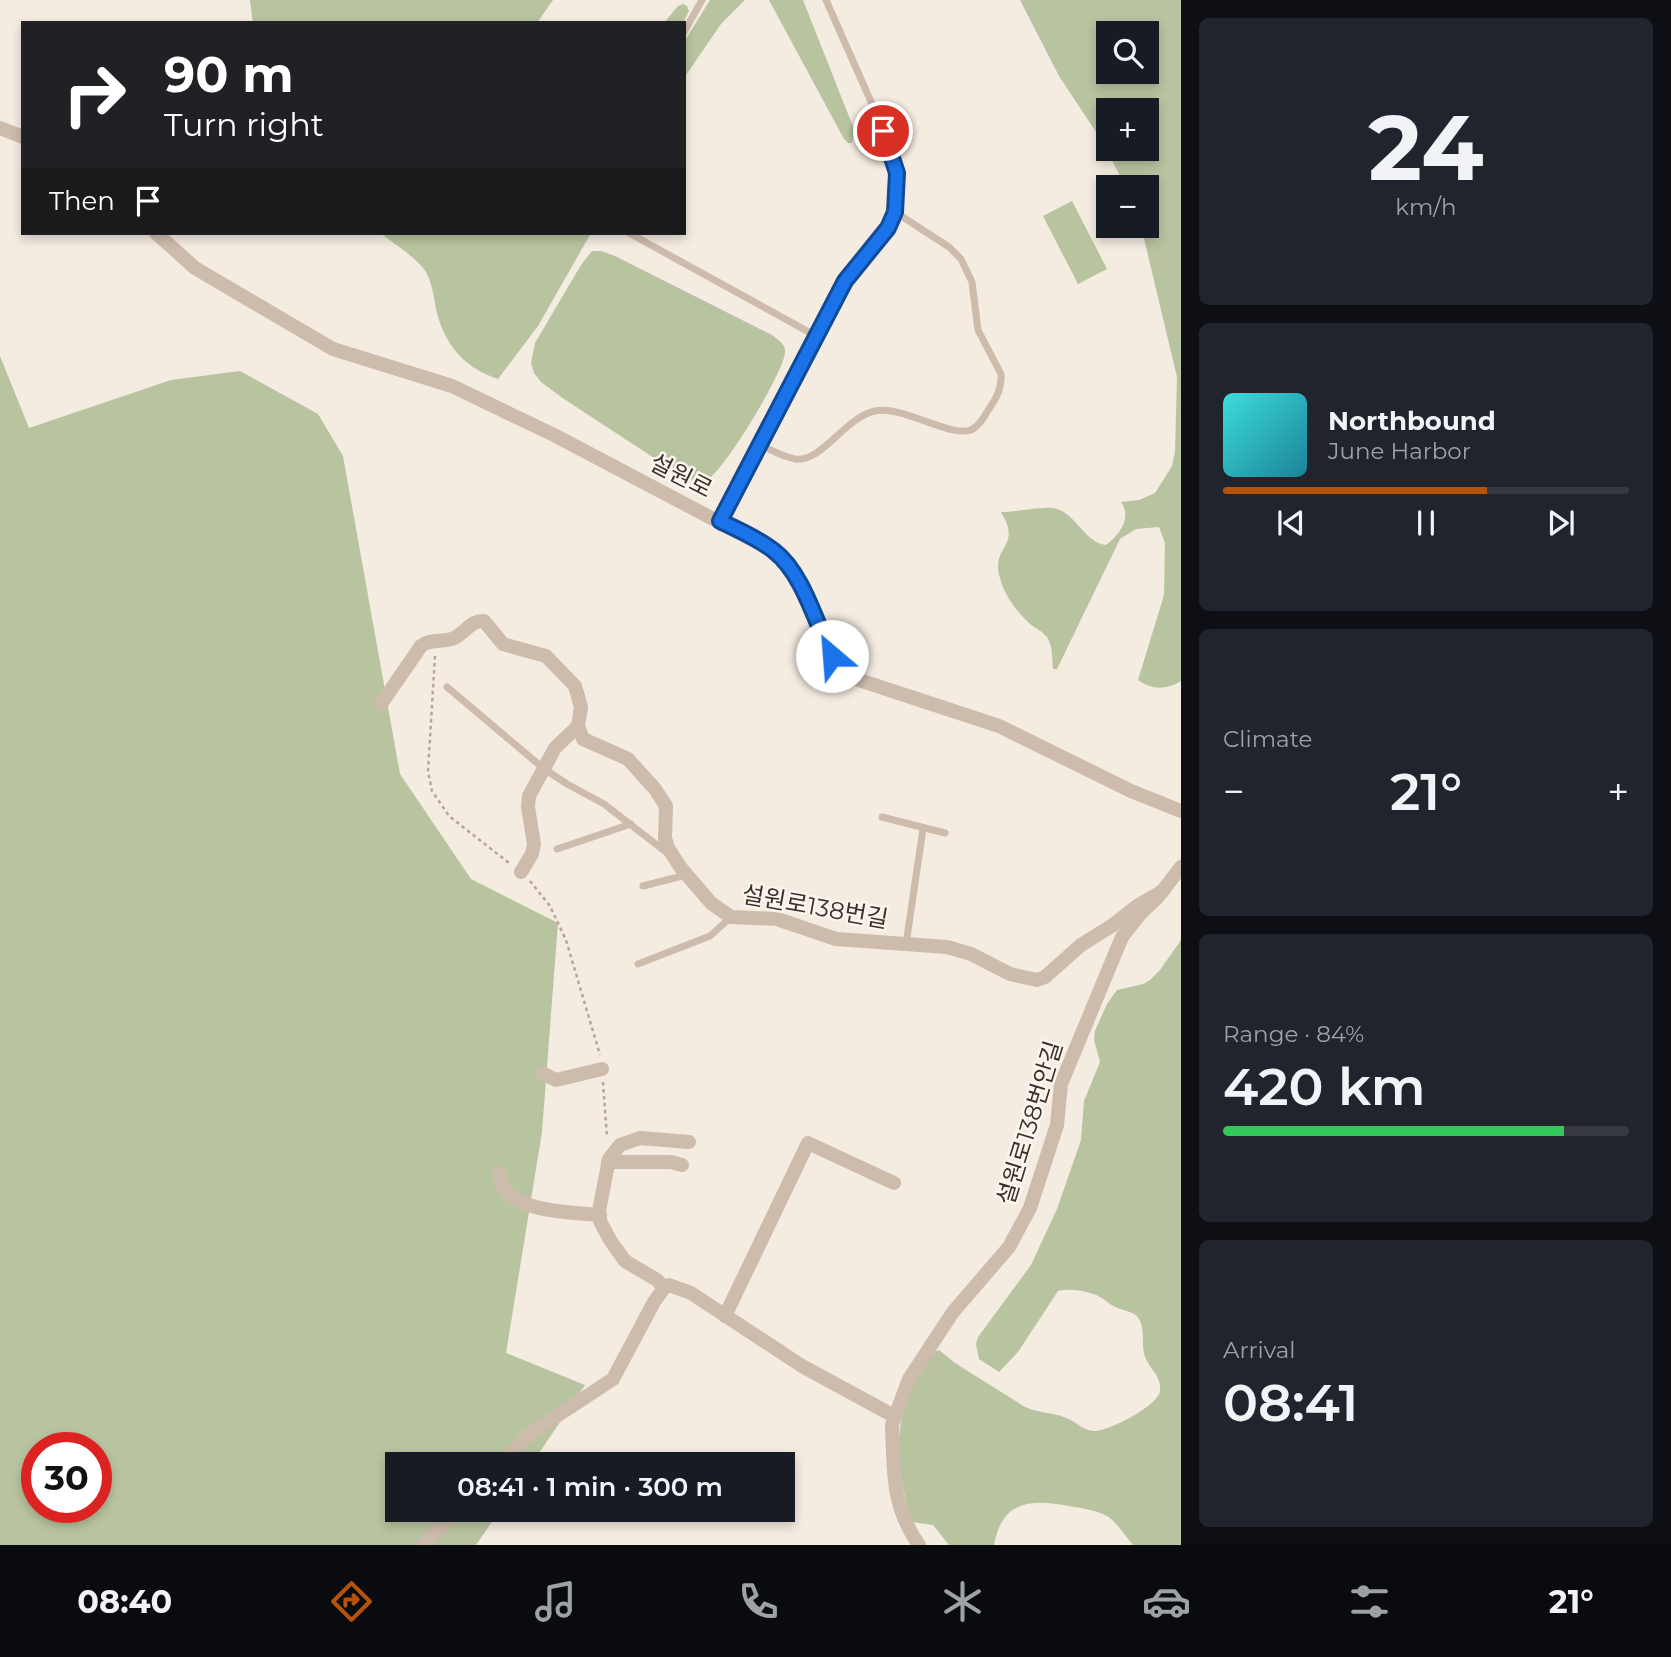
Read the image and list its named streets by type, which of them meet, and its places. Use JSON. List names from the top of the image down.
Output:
{
  "streets": {
    "street": ["설원로", "설원로138번길", "설원로138번안길"]
  },
  "crossings": [
    ["설원로138번길", "설원로138번안길"]
  ],
  "page": {
    "tile": [
      ["24", "km/h"],
      "Climate",
      ["Range · 84%", "420 km"],
      ["Arrival", "08:41"]
    ],
    "map_buttons": ["+", "−"],
    "turn": ["90 m", "Turn right"],
    "then": "Then",
    "song": ["Northbound", "June Harbor"],
    "heat": ["−", "21°", "+"],
    "limit": "30",
    "trip": "08:41 · 1 min · 300 m",
    "tabs": ["08:40", "21°"]
  }
}
